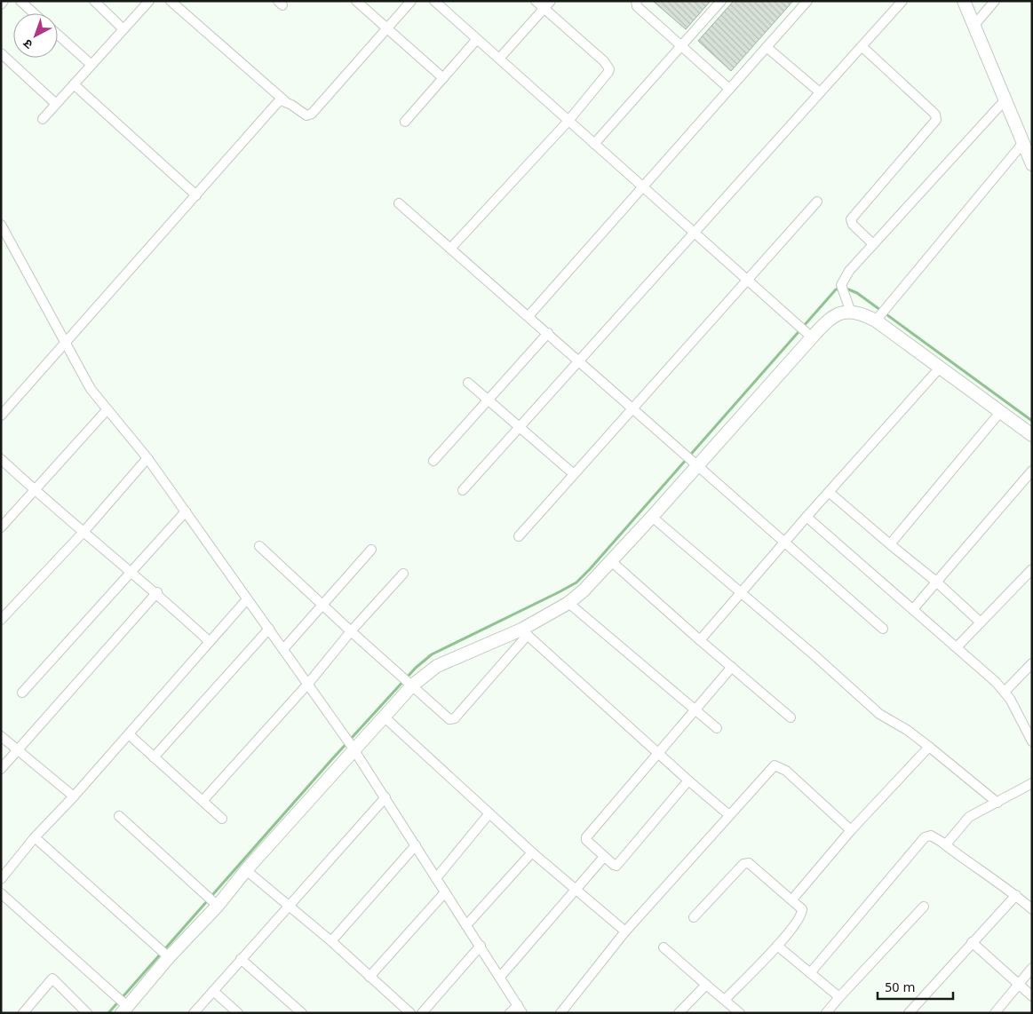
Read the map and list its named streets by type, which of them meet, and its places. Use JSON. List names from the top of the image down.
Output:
{
  "scale_bar": "50 m",
  "north": "bottom left"
}
